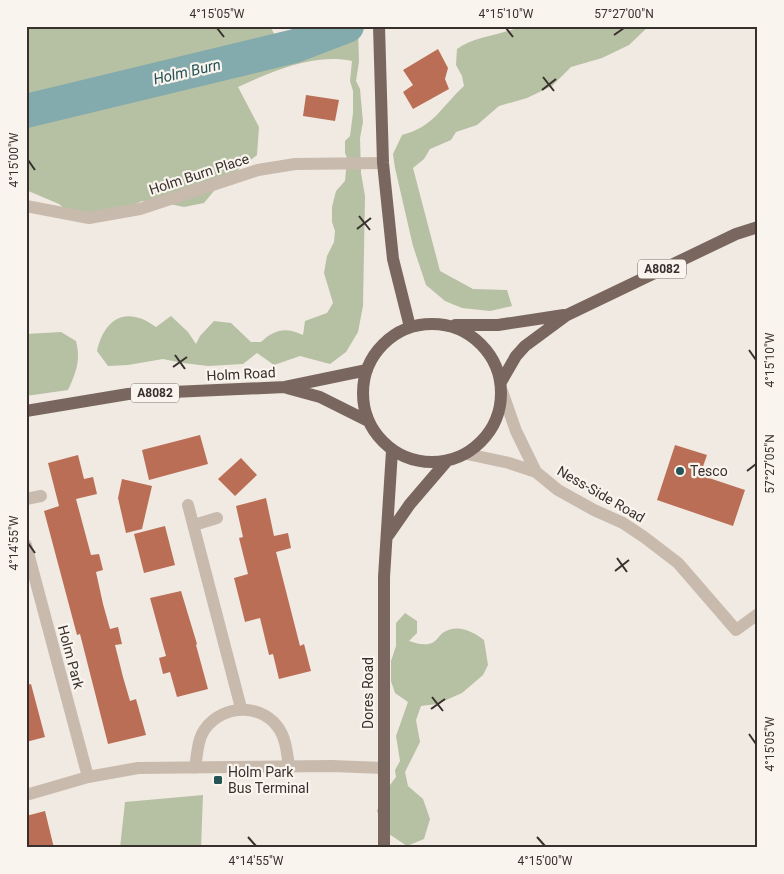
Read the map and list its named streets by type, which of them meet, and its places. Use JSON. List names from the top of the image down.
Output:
{
  "streets": {
    "main road": ["A8082", "Holm Road", "Dores Road"],
    "street": ["Holm Burn Place", "Ness-Side Road", "Holm Park"]
  },
  "crossings": [
    ["A8082", "Holm Road"],
    ["A8082", "Ness-Side Road"],
    ["A8082", "Dores Road"],
    ["Holm Road", "Ness-Side Road"],
    ["Holm Road", "Dores Road"],
    ["Ness-Side Road", "Dores Road"]
  ],
  "water": ["Holm Burn"],
  "places": {
    "other": ["Tesco"],
    "transit": ["Holm Park Bus Terminal"]
  },
  "coordinates": [
    "4°15'05\"W",
    "4°15'10\"W",
    "57°27'00\"N",
    "4°15'00\"W",
    "57°27'05\"N",
    "4°14'55\"W"
  ]
}
